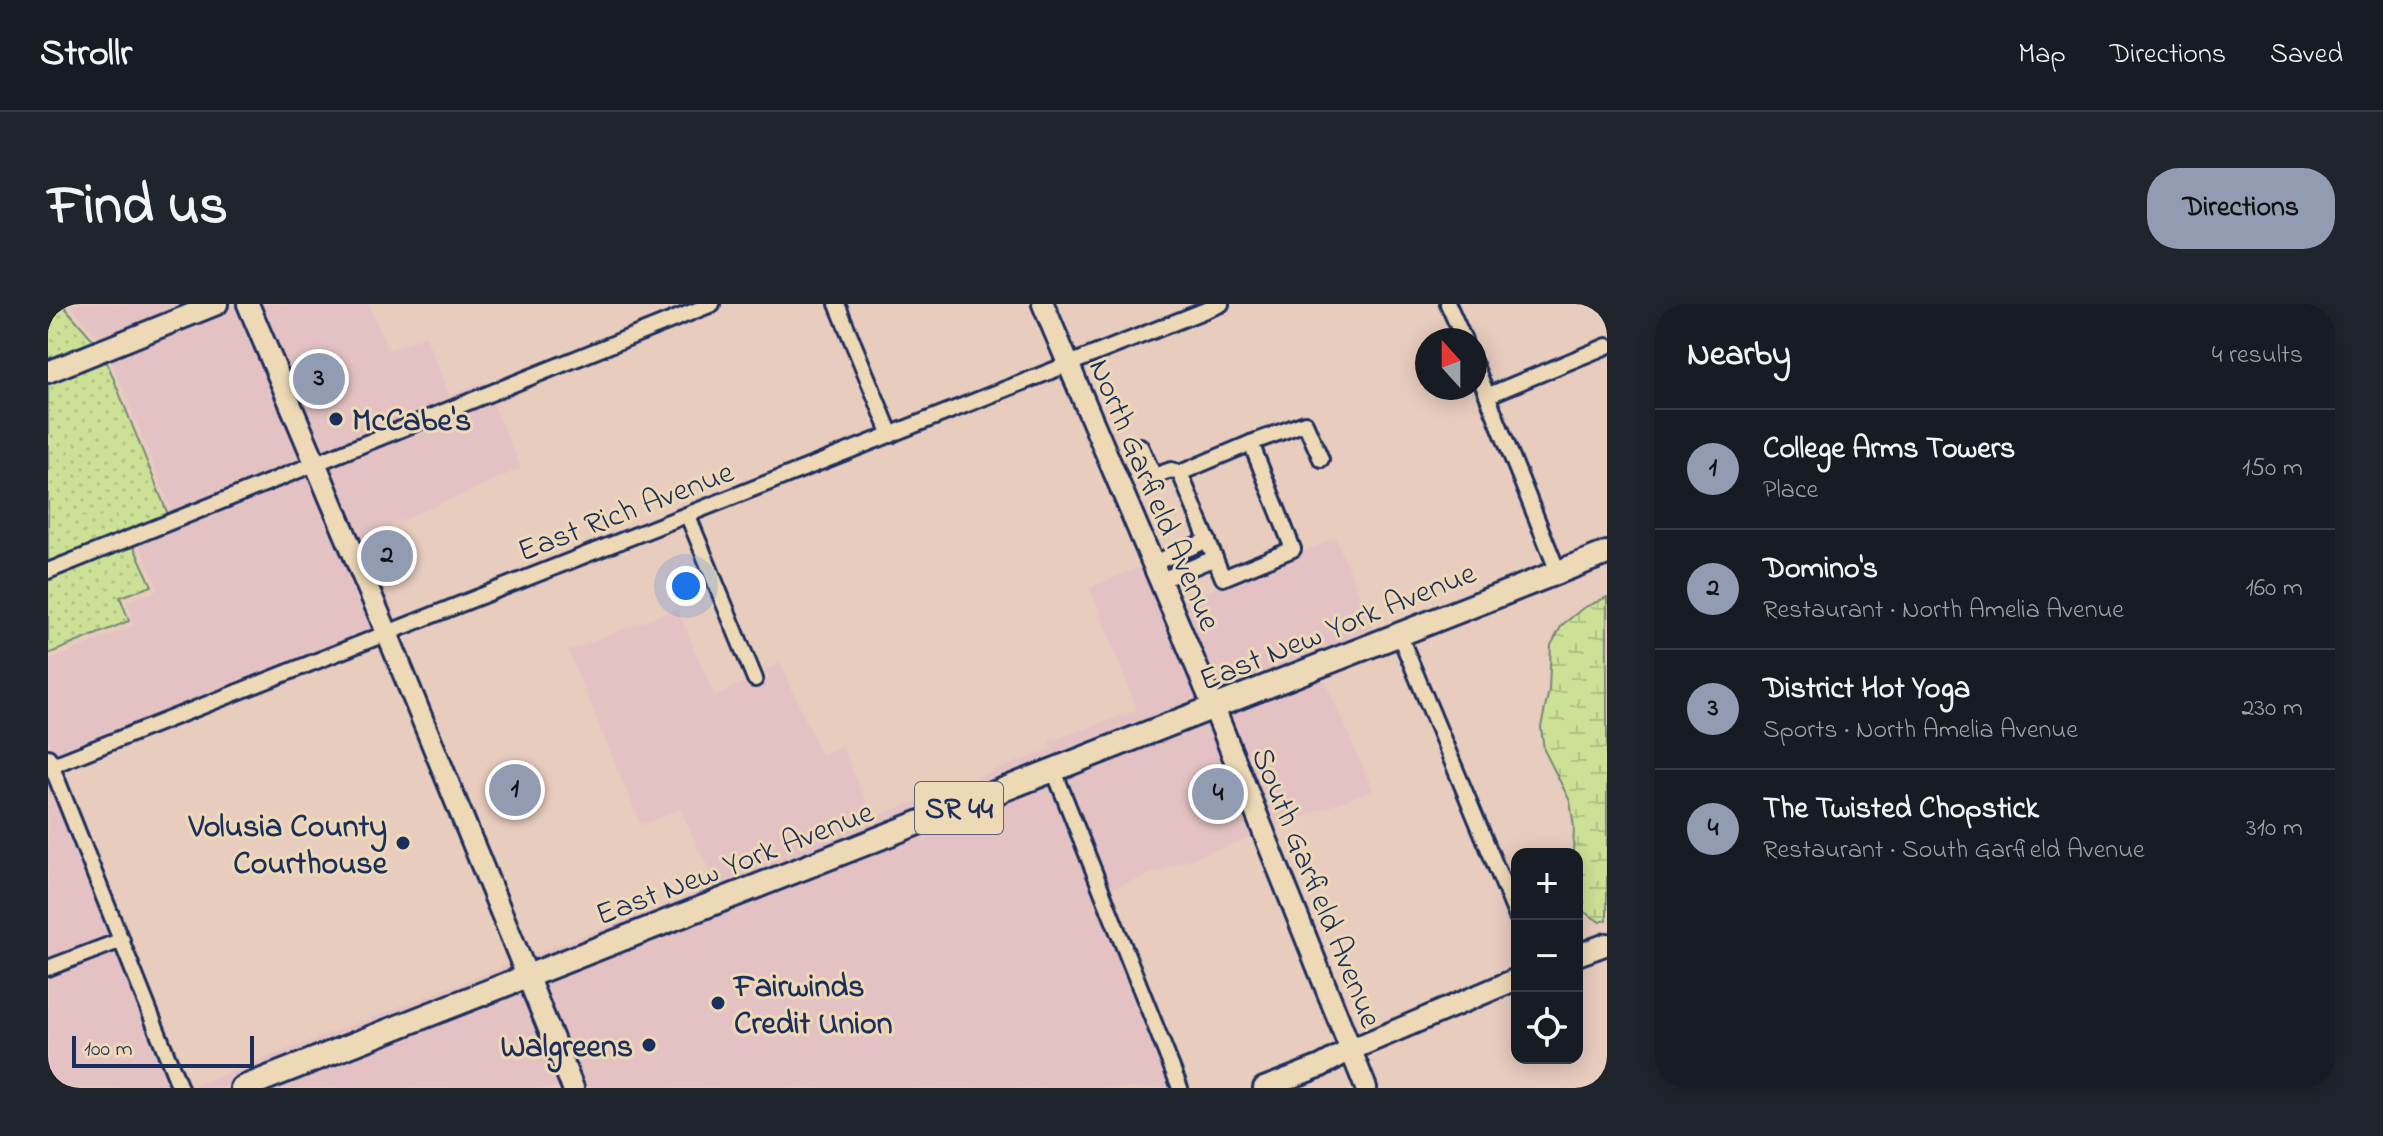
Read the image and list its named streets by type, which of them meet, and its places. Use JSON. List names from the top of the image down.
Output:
{
  "streets": {
    "main road": ["East New York Avenue", "SR 44"],
    "street": ["North Garfield Avenue", "East Rich Avenue", "South Garfield Avenue"]
  },
  "crossings": [
    ["North Garfield Avenue", "East Rich Avenue"],
    ["North Garfield Avenue", "East New York Avenue"],
    ["North Garfield Avenue", "South Garfield Avenue"],
    ["East New York Avenue", "South Garfield Avenue"]
  ],
  "places": [
    "McCabe's",
    "Volusia County Courthouse",
    "Fairwinds Credit Union",
    "Walgreens"
  ],
  "scale_bar": "100 m",
  "north": "top",
  "page": {
    "header": "Strollr",
    "nav": ["Map", "Directions", "Saved"],
    "title": "Find us",
    "buttons": "Directions",
    "heading": ["Nearby", "4 results"],
    "pins": [
      "3",
      "2",
      "1",
      "4"
    ],
    "list": [
      {
        "mark": "1",
        "name": "College Arms Towers",
        "note": "Place",
        "value": "150 m"
      },
      {
        "mark": "2",
        "name": "Domino's",
        "note": "Restaurant · North Amelia Avenue",
        "value": "160 m"
      },
      {
        "mark": "3",
        "name": "District Hot Yoga",
        "note": "Sports · North Amelia Avenue",
        "value": "230 m"
      },
      {
        "mark": "4",
        "name": "The Twisted Chopstick",
        "note": "Restaurant · South Garfield Avenue",
        "value": "310 m"
      }
    ],
    "map_buttons": ["+", "−"],
    "scale": "100 m"
  }
}
